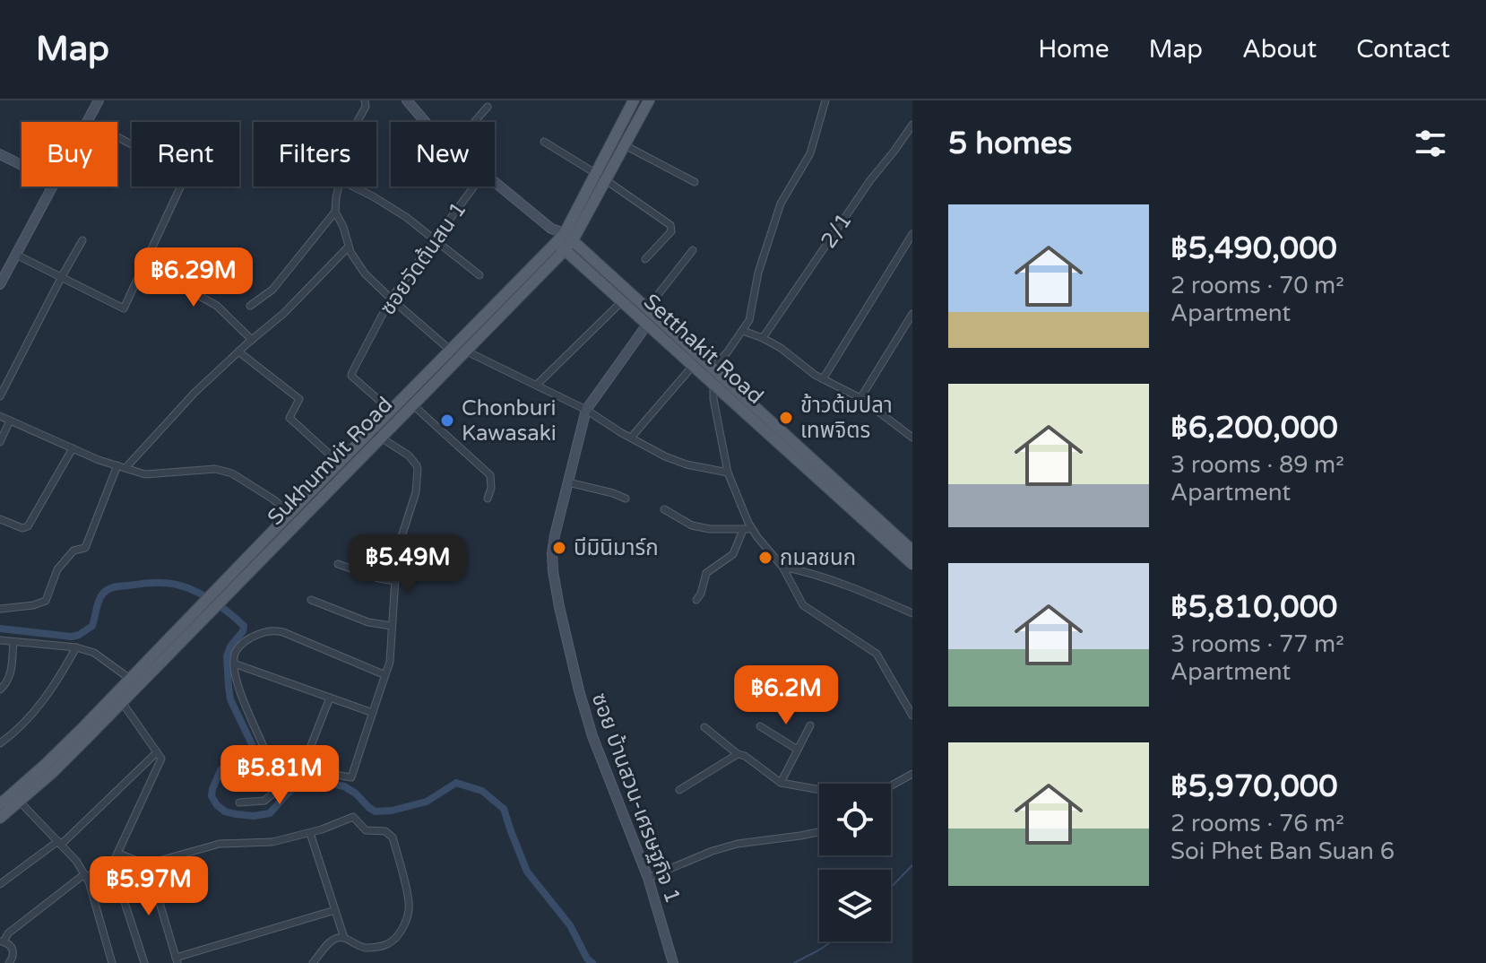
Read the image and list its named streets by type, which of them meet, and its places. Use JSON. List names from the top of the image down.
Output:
{
  "streets": {
    "main road": ["Setthakit Road", "Sukhumvit Road"],
    "street": ["2/1", "ซอยวัดต้นสน 1", "ซอย บ้านสวน-เศรษฐกิจ 1"]
  },
  "crossings": [
    ["ซอยวัดต้นสน 1", "Sukhumvit Road"],
    ["Setthakit Road", "Sukhumvit Road"],
    ["Setthakit Road", "ซอย บ้านสวน-เศรษฐกิจ 1"]
  ],
  "places": [
    "ข้าวต้มปลา เทพจิตร",
    "Chonburi Kawasaki",
    "บีมินิมาร์ก",
    "กมลชนก"
  ],
  "page": {
    "header": "Map",
    "nav": [
      "Home",
      "Map",
      "About",
      "Contact"
    ],
    "heading": "5 homes",
    "chip": [
      "Buy",
      "Rent",
      "Filters",
      "New"
    ],
    "list": [
      {
        "name": "฿5,490,000",
        "note": "2 rooms · 70 m² · Apartment"
      },
      {
        "name": "฿6,200,000",
        "note": "3 rooms · 89 m² · Apartment"
      },
      {
        "name": "฿5,810,000",
        "note": "3 rooms · 77 m² · Apartment"
      },
      {
        "name": "฿5,970,000",
        "note": "2 rooms · 76 m² · Soi Phet Ban Suan 6"
      }
    ],
    "price": [
      "฿6.29M",
      "฿5.49M",
      "฿6.2M",
      "฿5.81M",
      "฿5.97M"
    ]
  }
}
